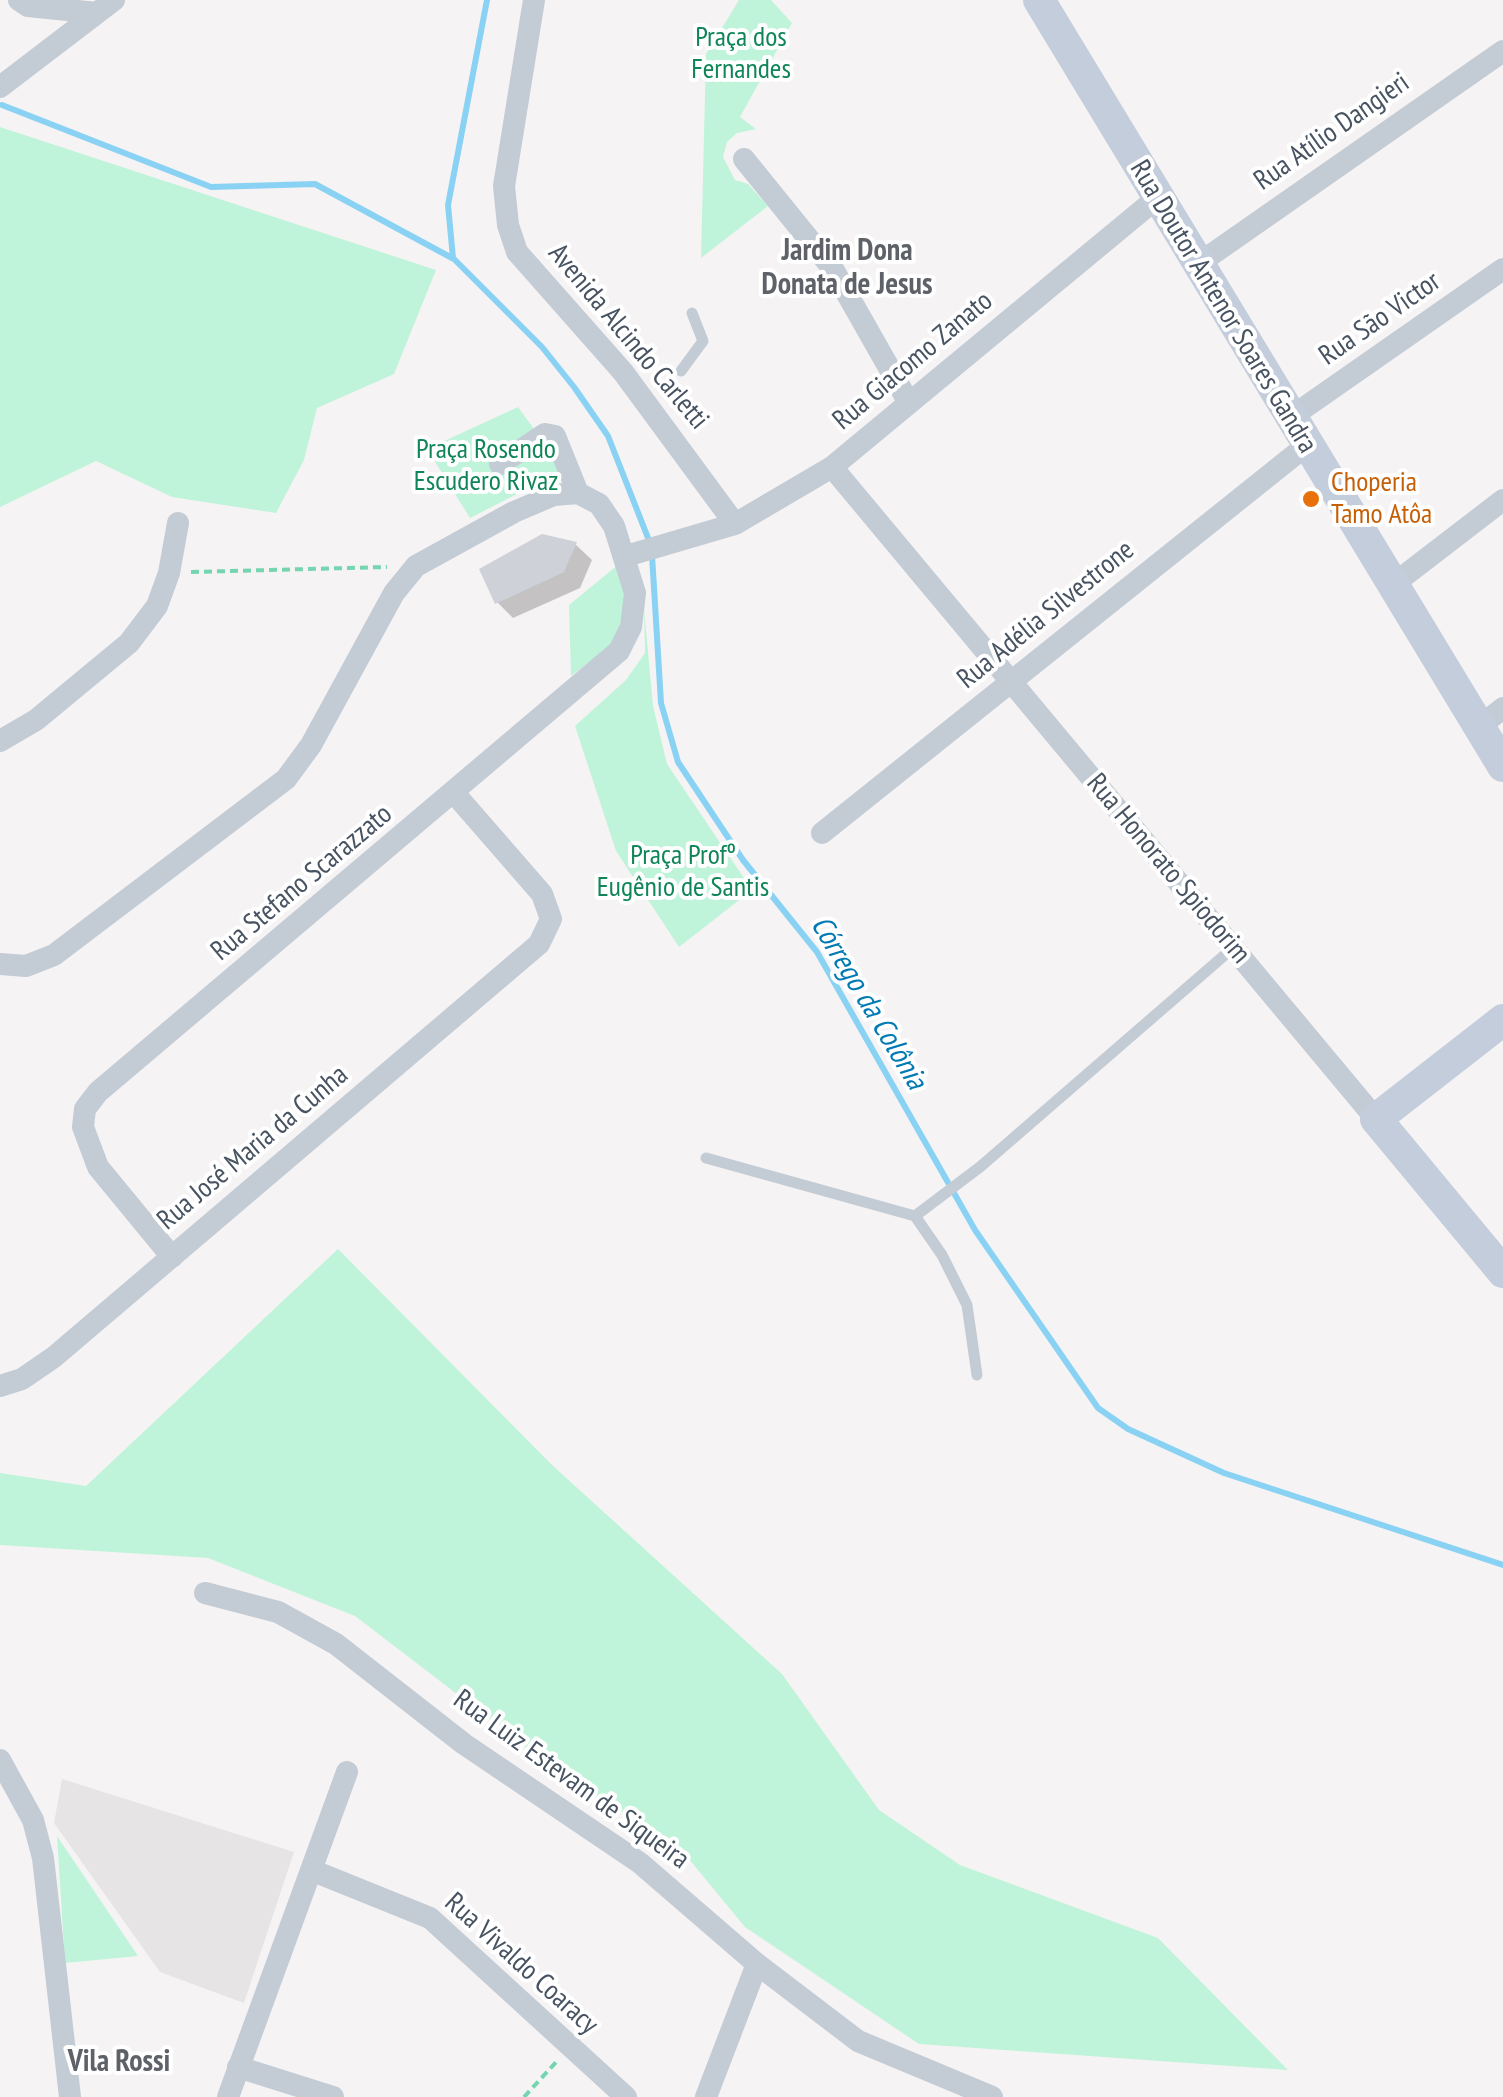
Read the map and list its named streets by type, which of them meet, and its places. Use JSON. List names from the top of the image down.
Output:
{
  "streets": {
    "main road": ["Rua Doutor Antenor Soares Gandra", "Rua Honorato Spiodorim"],
    "street": [
      "Rua Atílio Dangieri",
      "Rua São Victor",
      "Avenida Alcindo Carletti",
      "Rua Giacomo Zanato",
      "Rua Adélia Silvestrone",
      "Rua Stefano Scarazzato",
      "Rua José Maria da Cunha",
      "Rua Luiz Estevam de Siqueira",
      "Rua Vivaldo Coaracy"
    ]
  },
  "crossings": [
    ["Rua Atílio Dangieri", "Rua Doutor Antenor Soares Gandra"],
    ["Rua Doutor Antenor Soares Gandra", "Rua São Victor"],
    ["Rua Doutor Antenor Soares Gandra", "Rua Giacomo Zanato"],
    ["Rua Doutor Antenor Soares Gandra", "Rua Adélia Silvestrone"],
    ["Rua São Victor", "Rua Adélia Silvestrone"],
    ["Avenida Alcindo Carletti", "Rua Giacomo Zanato"],
    ["Rua Giacomo Zanato", "Rua Honorato Spiodorim"],
    ["Rua Giacomo Zanato", "Rua Stefano Scarazzato"],
    ["Rua Adélia Silvestrone", "Rua Honorato Spiodorim"],
    ["Rua Stefano Scarazzato", "Rua José Maria da Cunha"]
  ],
  "districts": ["Jardim Dona Donata de Jesus", "Vila Rossi"],
  "water": ["Córrego da Colônia"],
  "parks": ["Praça dos Fernandes", "Praça Rosendo Escudero Rivaz", "Praça Profº Eugênio de Santis"],
  "places": ["Choperia Tamo Atôa"]
}
